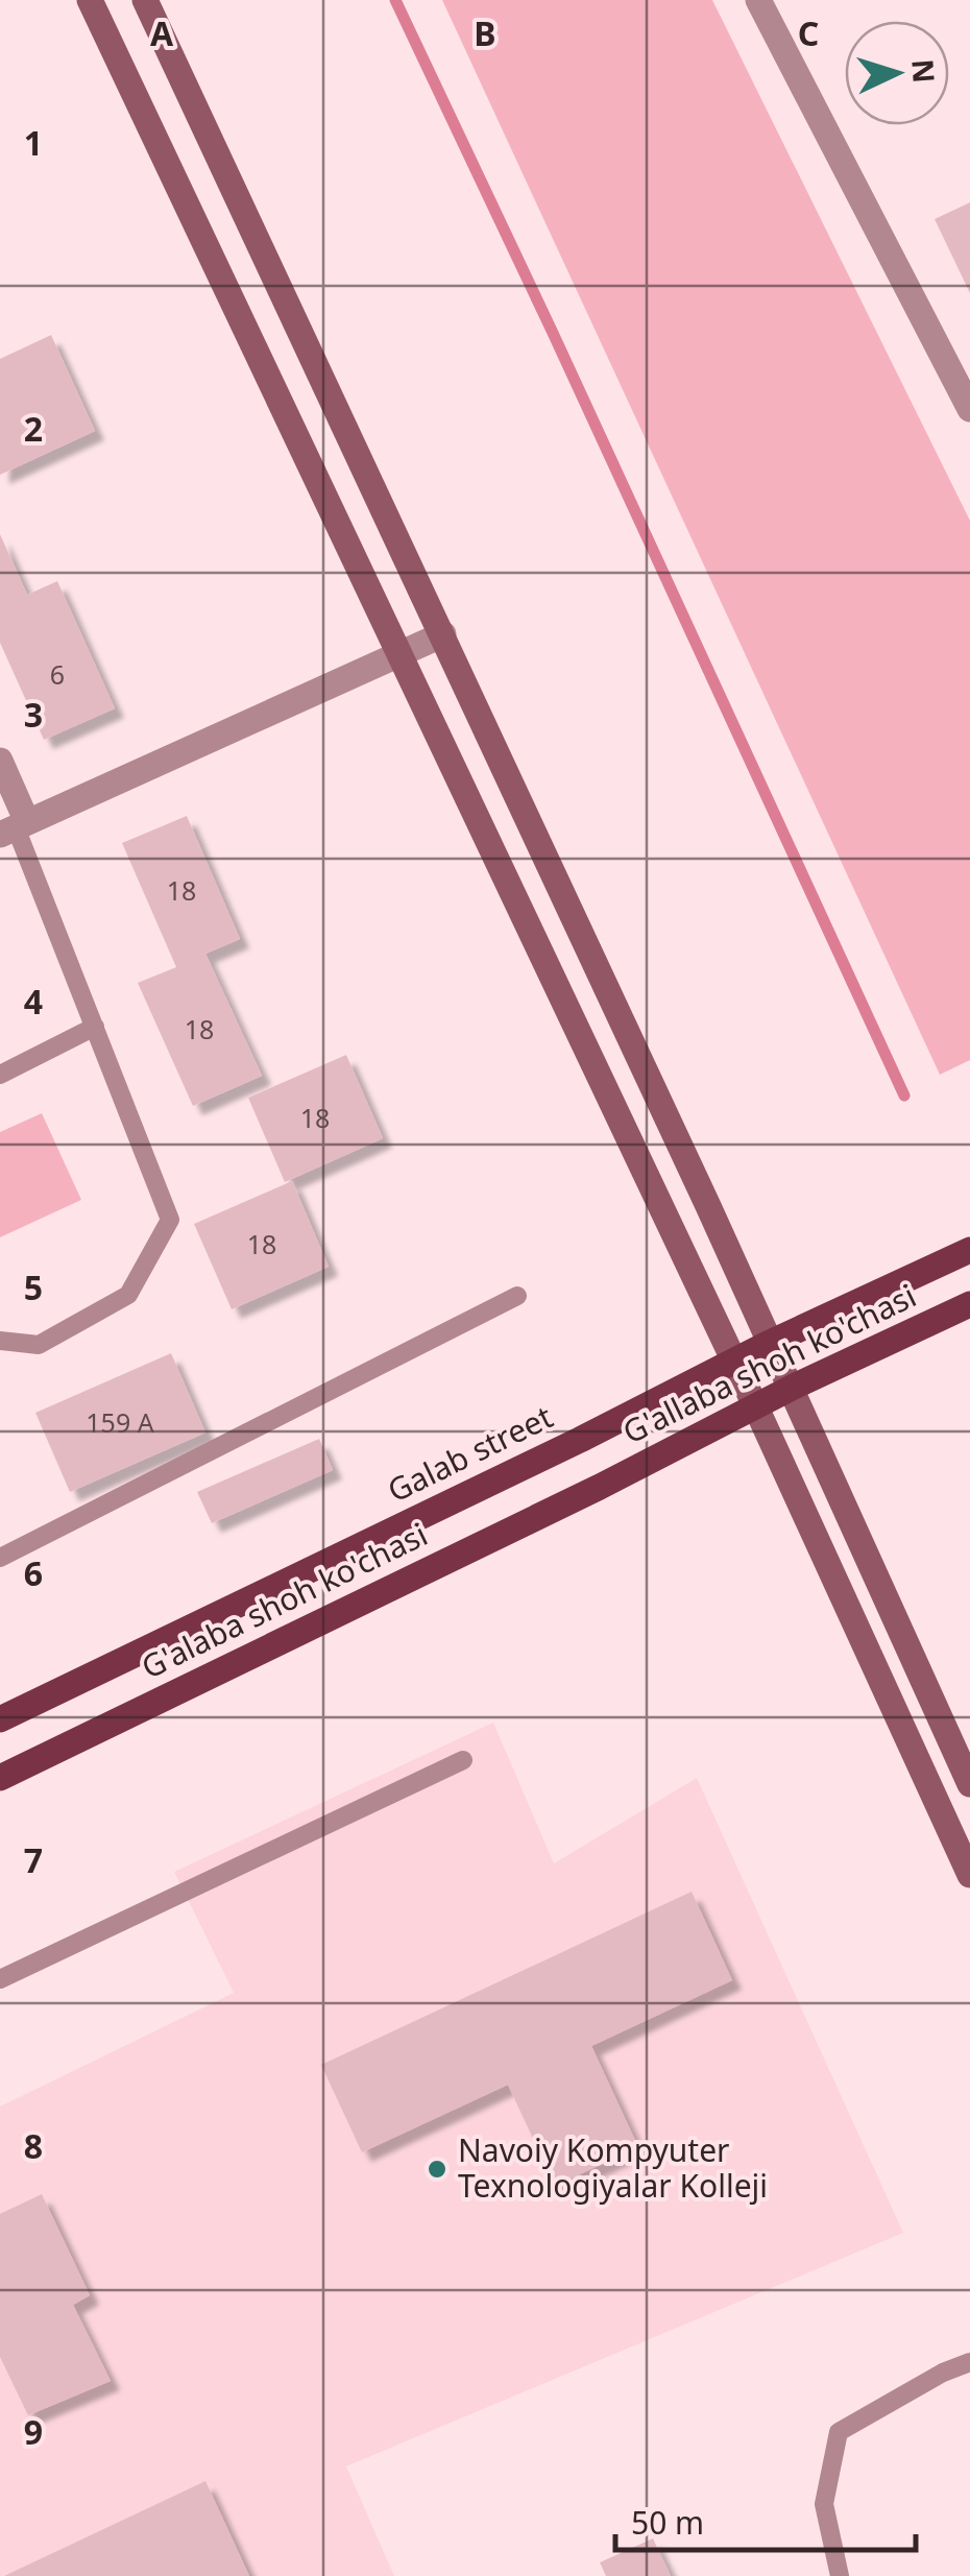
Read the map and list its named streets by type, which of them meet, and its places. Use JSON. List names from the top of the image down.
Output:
{
  "streets": {
    "main road": ["G'allaba shoh ko'chasi", "Galab street", "G'alaba shoh ko'chasi"]
  },
  "crossings": [
    ["G'allaba shoh ko'chasi", "G'alaba shoh ko'chasi"]
  ],
  "places": ["Navoiy Kompyuter Texnologiyalar Kolleji"],
  "house_numbers": [
    "6",
    "18",
    "18",
    "18",
    "18",
    "159 А"
  ],
  "scale_bar": "50 m",
  "north": "right",
  "grid": {
    "columns": ["A", "B", "C"],
    "rows": [
      "1",
      "2",
      "3",
      "4",
      "5",
      "6",
      "7",
      "8",
      "9"
    ]
  }
}
